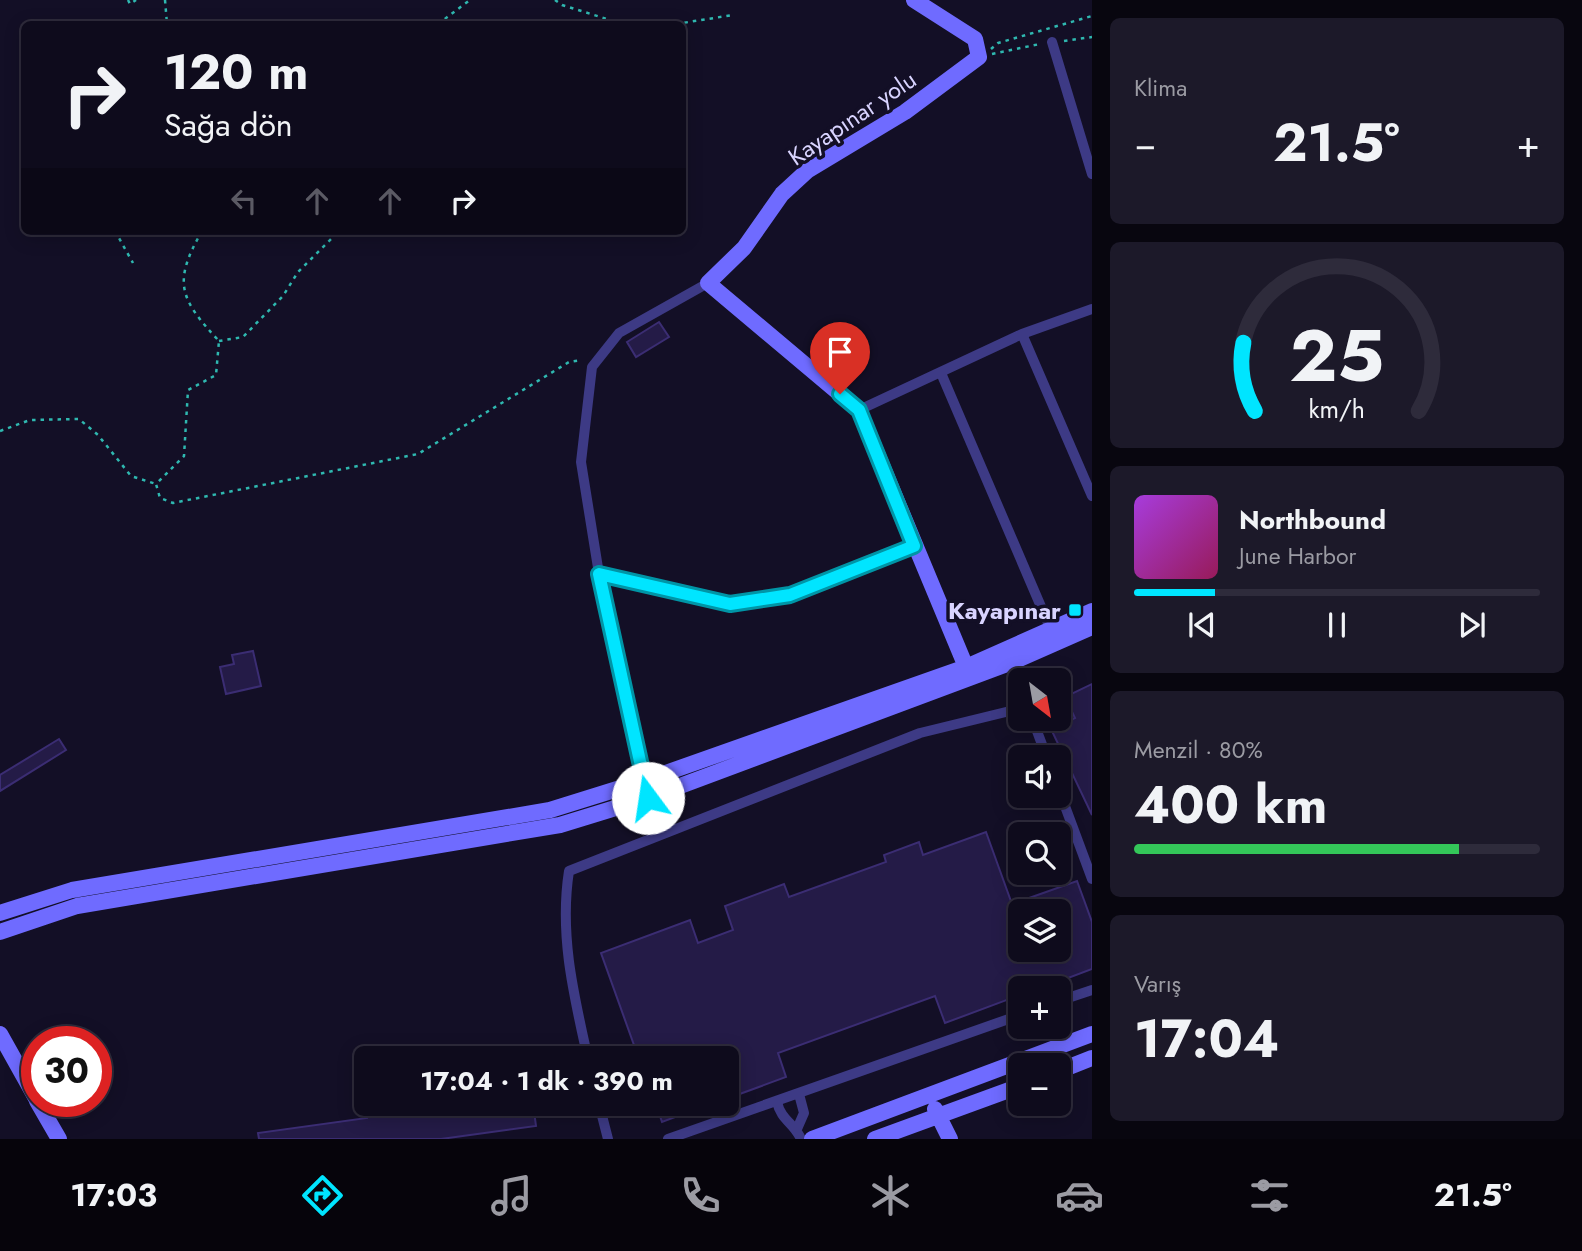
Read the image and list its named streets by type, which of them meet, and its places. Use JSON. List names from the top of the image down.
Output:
{
  "streets": {
    "street": ["Kayapınar yolu"]
  },
  "places": {
    "transit": ["Kayapınar"]
  },
  "north": "bottom right",
  "page": {
    "tile": [
      "Klima",
      ["Menzil · 80%", "400 km"],
      ["Varış", "17:04"]
    ],
    "turn": ["120 m", "Sağa dön"],
    "heat": ["−", "21.5°", "+"],
    "song": ["Northbound", "June Harbor"],
    "map_buttons": ["+", "−"],
    "limit": "30",
    "trip": "17:04 · 1 dk · 390 m",
    "tabs": ["17:03", "21.5°"],
    "gauge": ["25", "km/h"]
  }
}
